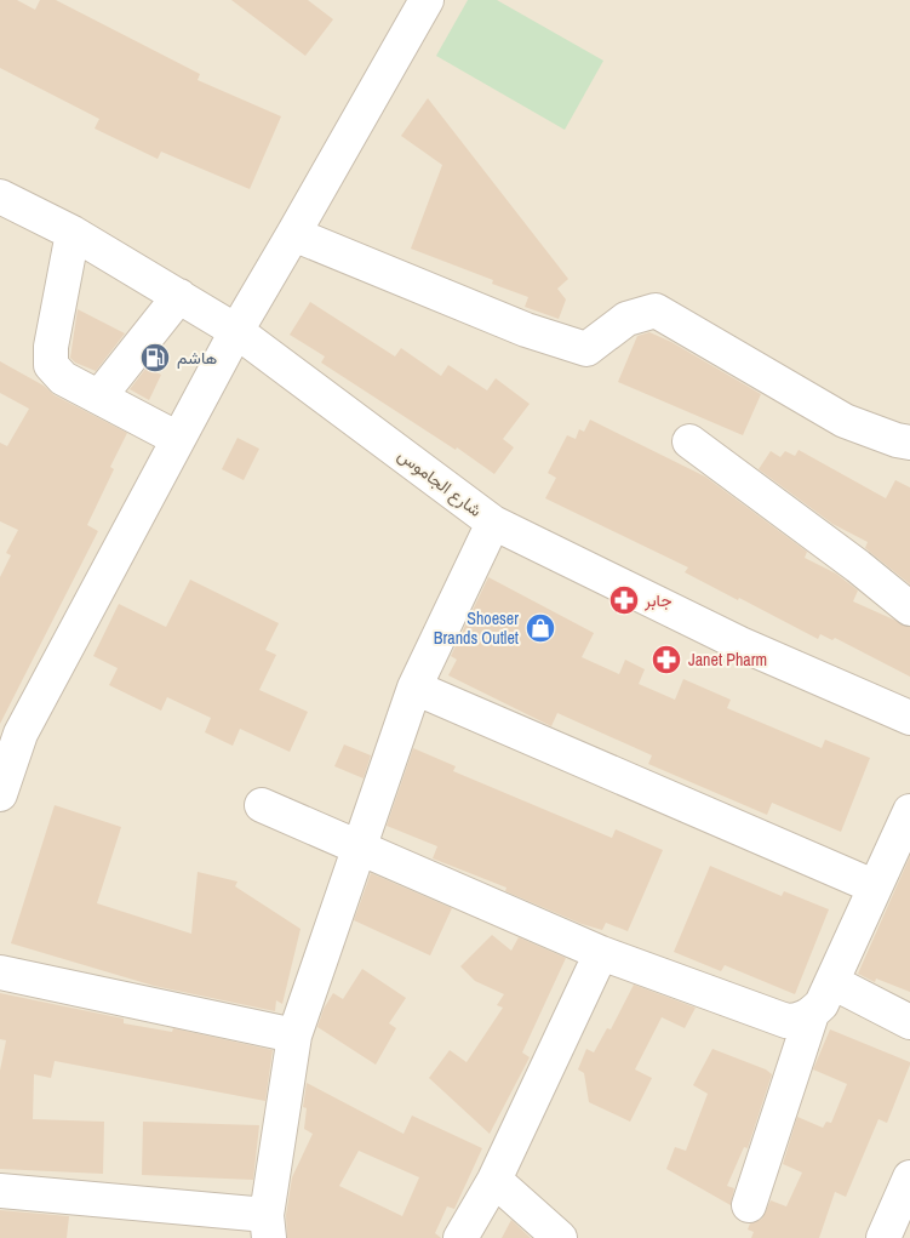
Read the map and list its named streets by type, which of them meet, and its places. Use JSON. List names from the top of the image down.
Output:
{
  "streets": {
    "street": ["شارع الجاموس"]
  },
  "places": {
    "fuel station": ["هاشم"],
    "pharmacy": ["جابر", "Janet Pharm"],
    "shop": ["Shoeser Brands Outlet"]
  }
}
